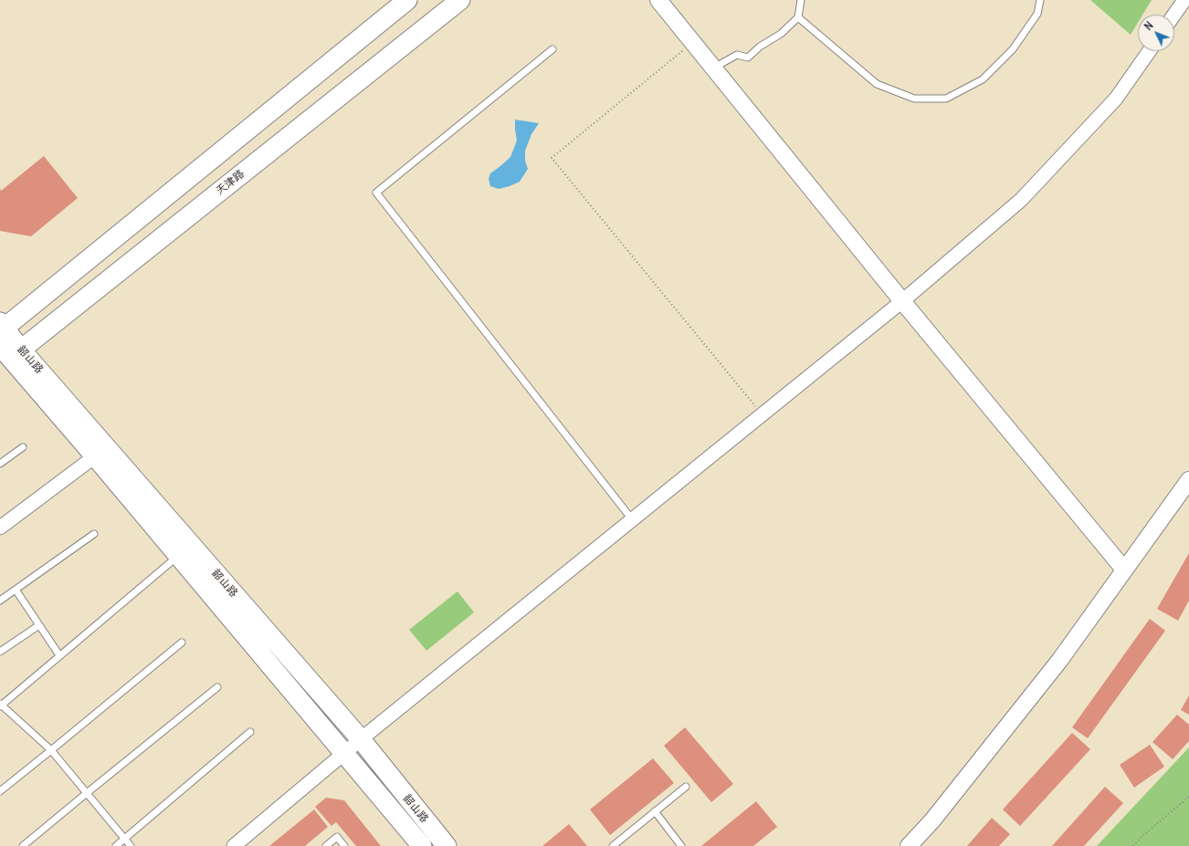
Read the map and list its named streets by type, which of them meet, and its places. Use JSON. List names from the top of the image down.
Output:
{
  "streets": {
    "main road": ["天津路", "韶山路"]
  },
  "crossings": [
    ["天津路", "韶山路"]
  ],
  "north": "top left"
}
